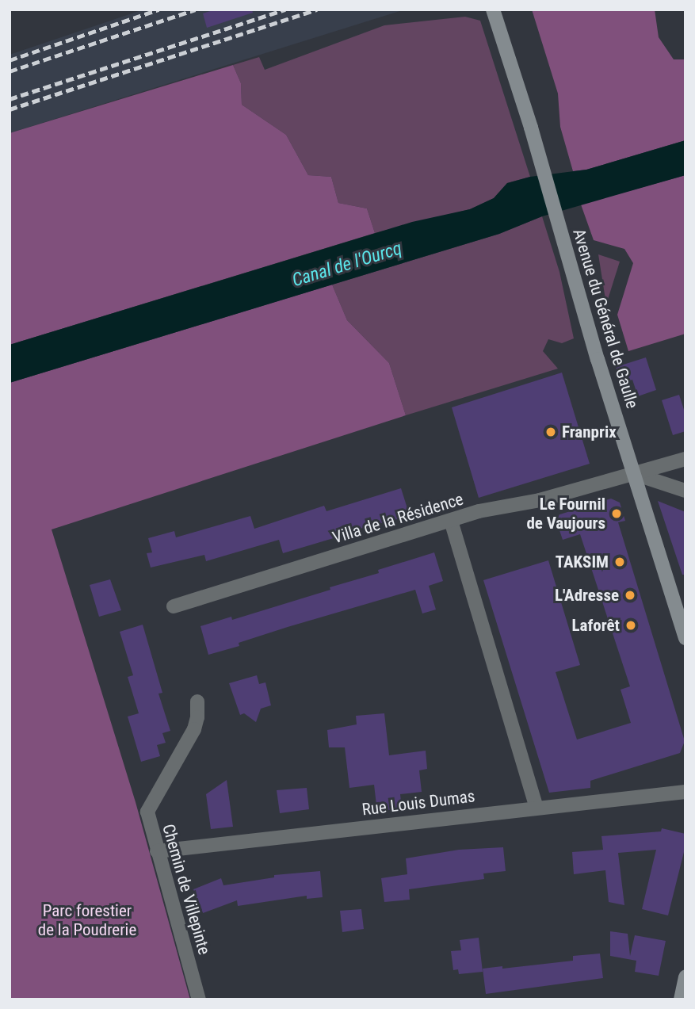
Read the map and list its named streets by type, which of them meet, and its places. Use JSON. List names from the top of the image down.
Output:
{
  "streets": {
    "main road": ["Avenue du Général de Gaulle"],
    "street": ["Villa de la Résidence", "Rue Louis Dumas", "Chemin de Villepinte"]
  },
  "crossings": [
    ["Avenue du Général de Gaulle", "Villa de la Résidence"],
    ["Rue Louis Dumas", "Chemin de Villepinte"]
  ],
  "water": ["Canal de l'Ourcq"],
  "parks": ["Parc forestier de la Poudrerie"],
  "places": [
    "Franprix",
    "Le Fournil de Vaujours",
    "TAKSIM",
    "L'Adresse",
    "Laforêt"
  ]
}
